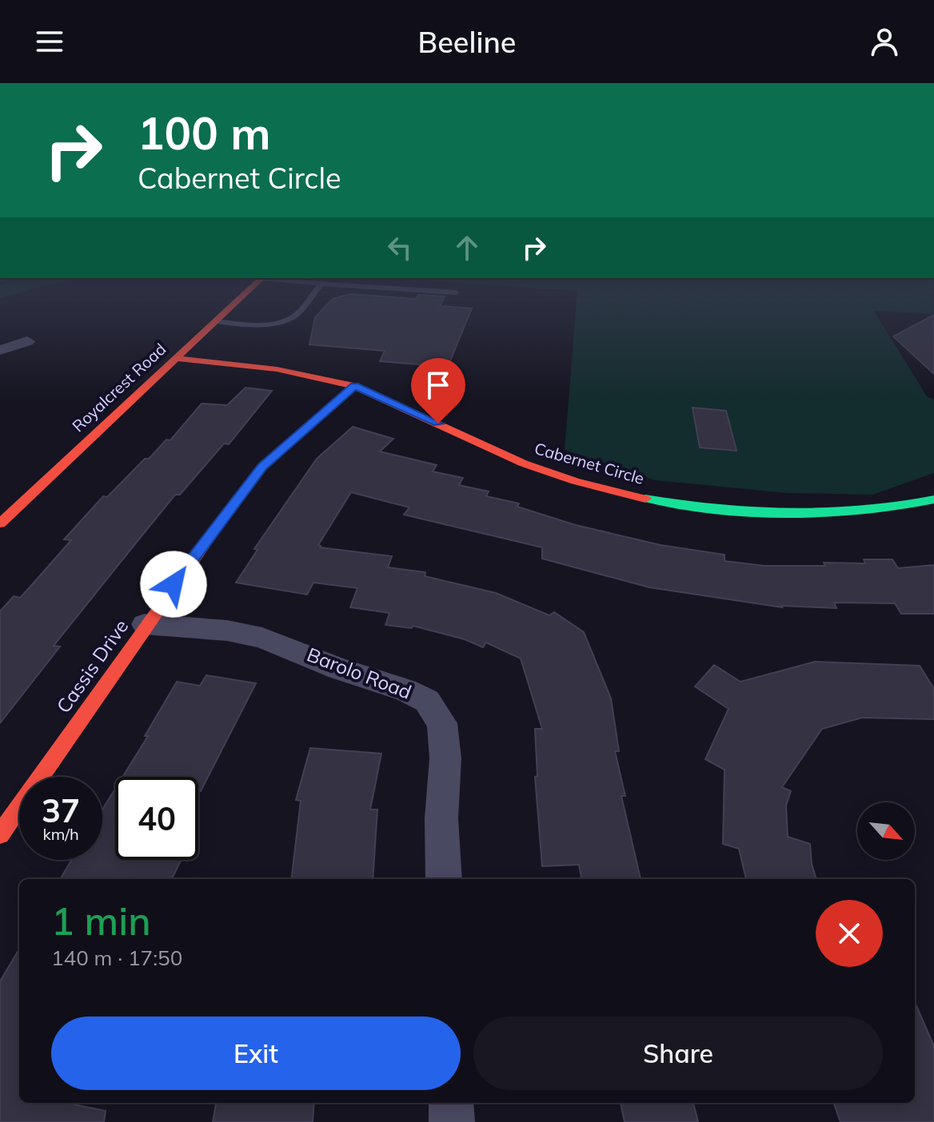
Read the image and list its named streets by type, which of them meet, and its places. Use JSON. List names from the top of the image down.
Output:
{
  "streets": {
    "street": [
      "Royalcrest Road",
      "Cabernet Circle",
      "Cassis Drive",
      "Barolo Road"
    ]
  },
  "crossings": [
    ["Royalcrest Road", "Cabernet Circle"],
    ["Cabernet Circle", "Cassis Drive"],
    ["Cassis Drive", "Barolo Road"]
  ],
  "north": "bottom right",
  "page": {
    "header": "Beeline",
    "turn": ["100 m", "Cabernet Circle"],
    "speed": "37 km/h",
    "limit": "40",
    "heading": ["1 min", "140 m · 17:50"],
    "buttons": ["Exit", "Share"]
  }
}
